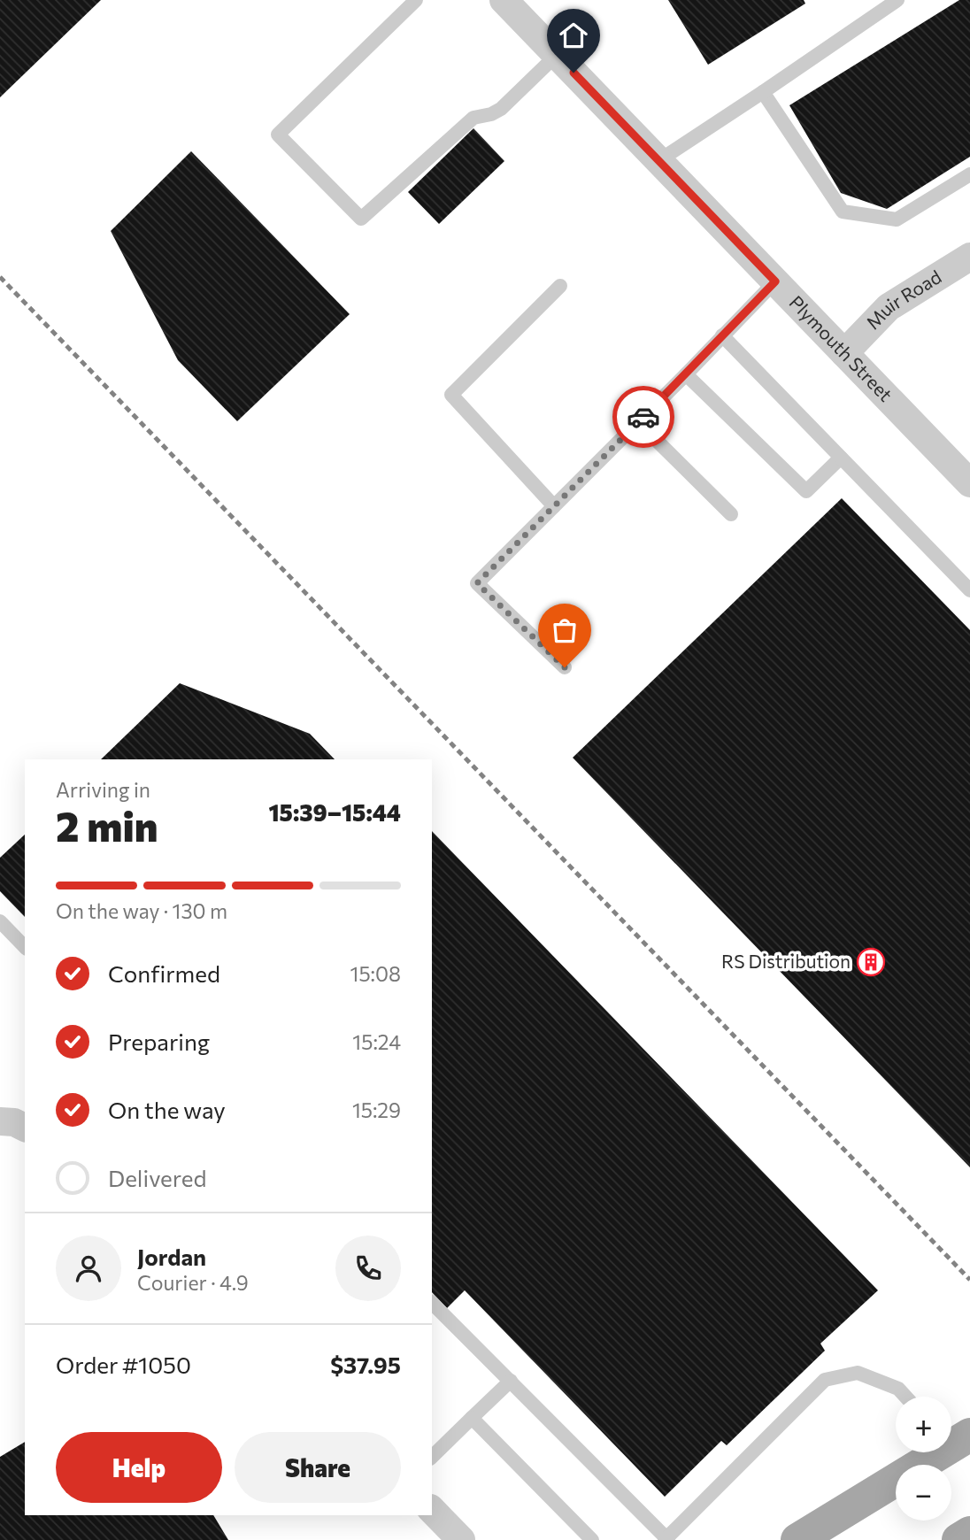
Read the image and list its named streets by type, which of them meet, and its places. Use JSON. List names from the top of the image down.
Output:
{
  "streets": {
    "street": ["Muir Road", "Plymouth Street"]
  },
  "crossings": [
    ["Muir Road", "Plymouth Street"]
  ],
  "places": {
    "building": ["RS Distribution"]
  },
  "page": {
    "heading": ["2 min", "Arriving in", "15:39–15:44"],
    "panel": [
      "Jordan",
      "Courier · 4.9",
      "Order #1050",
      "$37.95"
    ],
    "bar": "On the way · 130 m",
    "list": [
      ["Confirmed", "15:08"],
      ["Preparing", "15:24"],
      ["On the way", "15:29"],
      "Delivered"
    ],
    "map_buttons": ["+", "−"],
    "buttons": ["Help", "Share"]
  }
}
